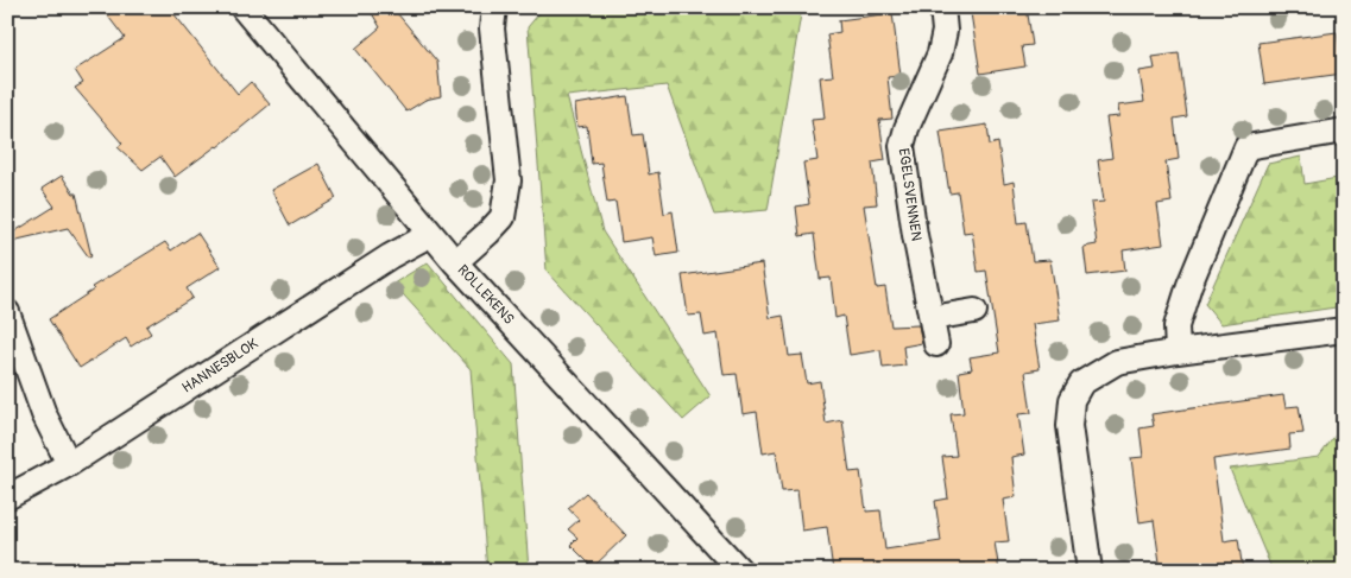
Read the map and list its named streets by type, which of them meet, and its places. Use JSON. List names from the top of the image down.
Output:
{
  "streets": {
    "street": ["EGELSVENNEN", "ROLLEKENS", "HANNESBLOK"]
  },
  "crossings": [
    ["ROLLEKENS", "HANNESBLOK"]
  ]
}
